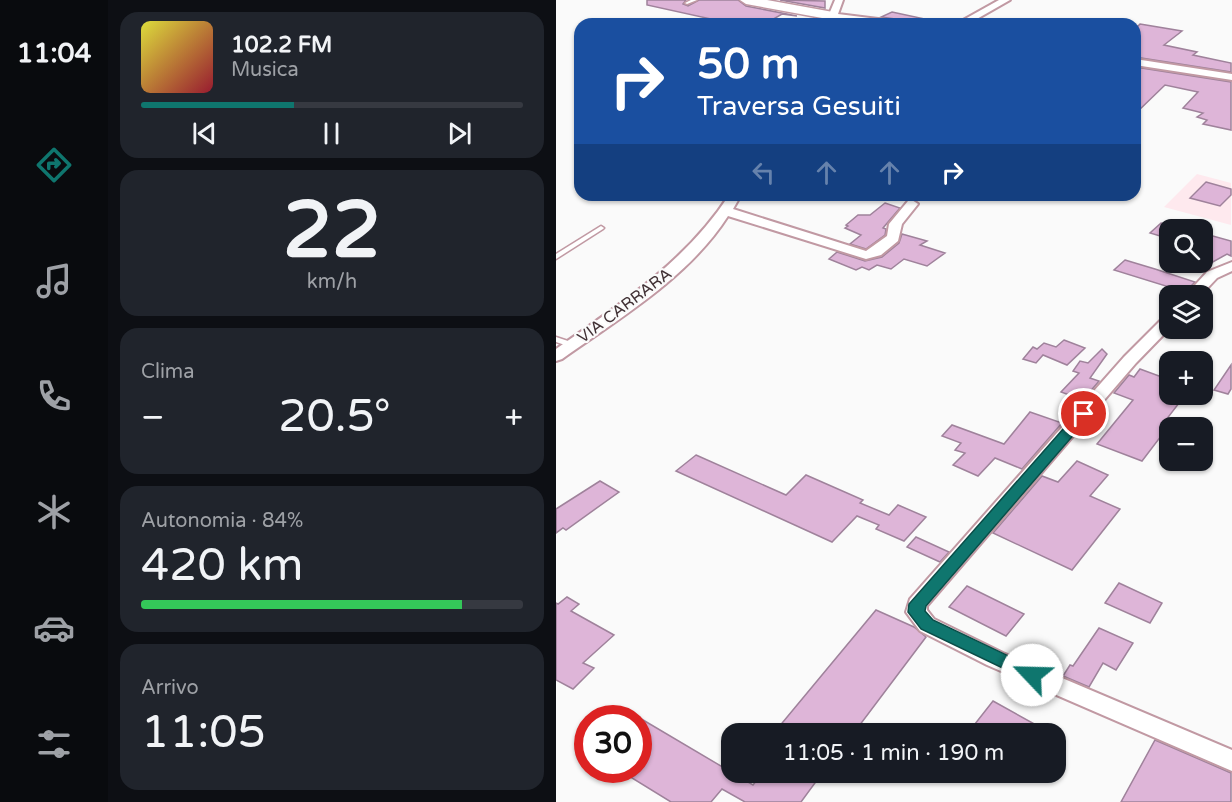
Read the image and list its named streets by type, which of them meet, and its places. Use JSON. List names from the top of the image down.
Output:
{
  "streets": {
    "street": ["VIA CARRARA"]
  },
  "page": {
    "tabs": "11:04",
    "turn": ["50 m", "Traversa Gesuiti"],
    "song": ["102.2 FM", "Musica"],
    "tile": [
      ["22", "km/h"],
      "Clima",
      ["Autonomia · 84%", "420 km"],
      ["Arrivo", "11:05"]
    ],
    "map_buttons": ["+", "−"],
    "heat": ["−", "20.5°", "+"],
    "limit": "30",
    "trip": "11:05 · 1 min · 190 m"
  }
}
